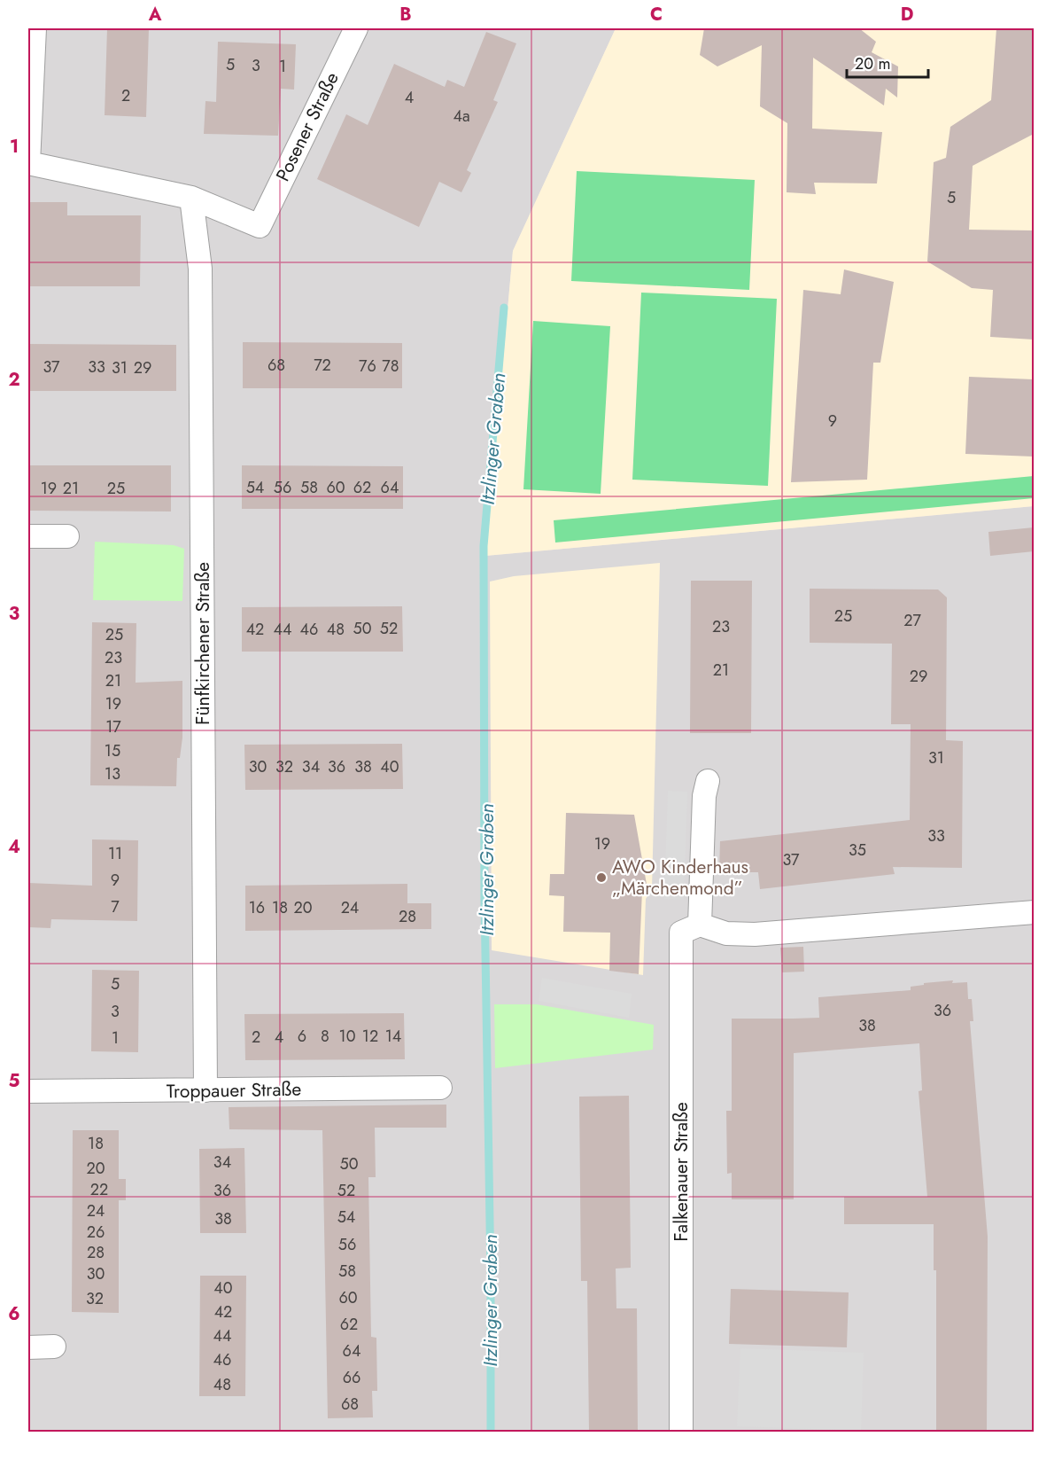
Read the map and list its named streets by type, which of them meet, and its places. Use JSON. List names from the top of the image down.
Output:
{
  "streets": {
    "street": [
      "Posener Straße",
      "Fünfkirchener Straße",
      "Troppauer Straße",
      "Falkenauer Straße"
    ]
  },
  "crossings": [
    ["Posener Straße", "Fünfkirchener Straße"],
    ["Fünfkirchener Straße", "Troppauer Straße"]
  ],
  "water": ["Itzlinger Graben"],
  "places": ["AWO Kinderhaus „Märchenmond”"],
  "house_numbers": [
    "5",
    "3",
    "1",
    "2",
    "4",
    "4a",
    "5",
    "68",
    "72",
    "76",
    "78",
    "37",
    "33",
    "31",
    "29",
    "9",
    "54",
    "56",
    "58",
    "60",
    "62",
    "64",
    "19",
    "21",
    "25",
    "25",
    "27",
    "23",
    "50",
    "52",
    "42",
    "44",
    "46",
    "48",
    "25",
    "23",
    "21",
    "29",
    "21",
    "19",
    "17",
    "15",
    "31",
    "30",
    "32",
    "34",
    "36",
    "38",
    "40",
    "13",
    "33",
    "19",
    "35",
    "11",
    "37",
    "9",
    "7",
    "16",
    "18",
    "20",
    "24",
    "28",
    "5",
    "36",
    "3",
    "38",
    "6",
    "8",
    "10",
    "12",
    "14",
    "2",
    "4",
    "1",
    "18",
    "34",
    "50",
    "20",
    "22",
    "36",
    "52",
    "24",
    "54",
    "38",
    "26",
    "56",
    "28",
    "58",
    "30",
    "40",
    "60",
    "32",
    "42",
    "62",
    "44",
    "64",
    "46",
    "66",
    "48",
    "68"
  ],
  "scale_bar": "20 m",
  "grid": {
    "columns": [
      "A",
      "B",
      "C",
      "D"
    ],
    "rows": [
      "1",
      "2",
      "3",
      "4",
      "5",
      "6"
    ]
  }
}
